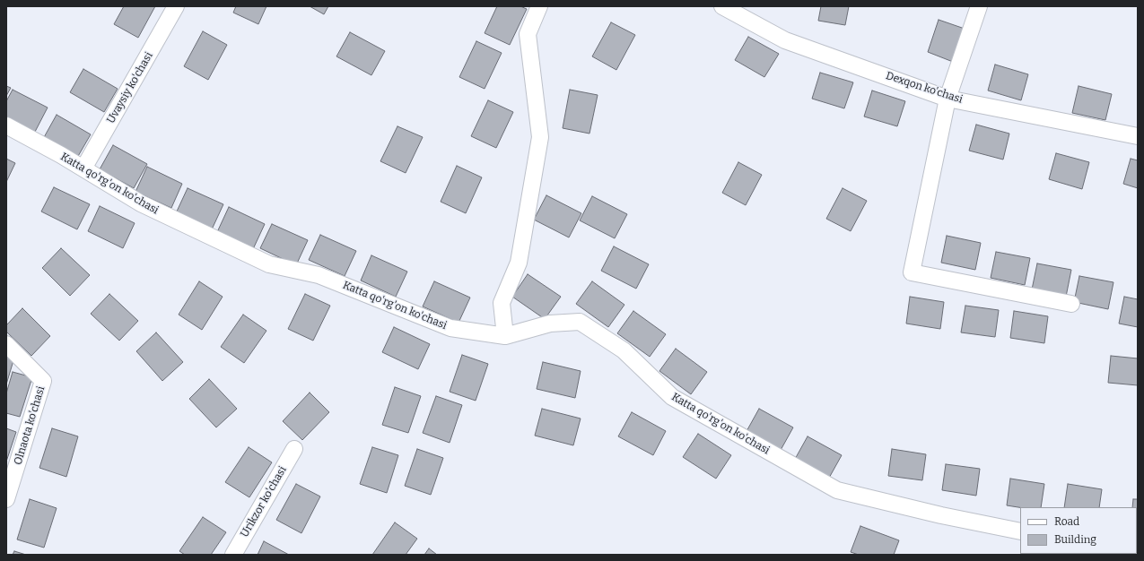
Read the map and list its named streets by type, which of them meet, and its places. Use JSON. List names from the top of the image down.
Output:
{
  "streets": {
    "street": [
      "Uvaysiy ko'chasi",
      "Dexqon ko'chasi",
      "Katta qo'rg'on ko'chasi",
      "Olnaota ko'chasi",
      "Urikzor ko'chasi"
    ]
  },
  "crossings": [
    ["Uvaysiy ko'chasi", "Katta qo'rg'on ko'chasi"]
  ],
  "legend": ["Road", "Building"]
}
